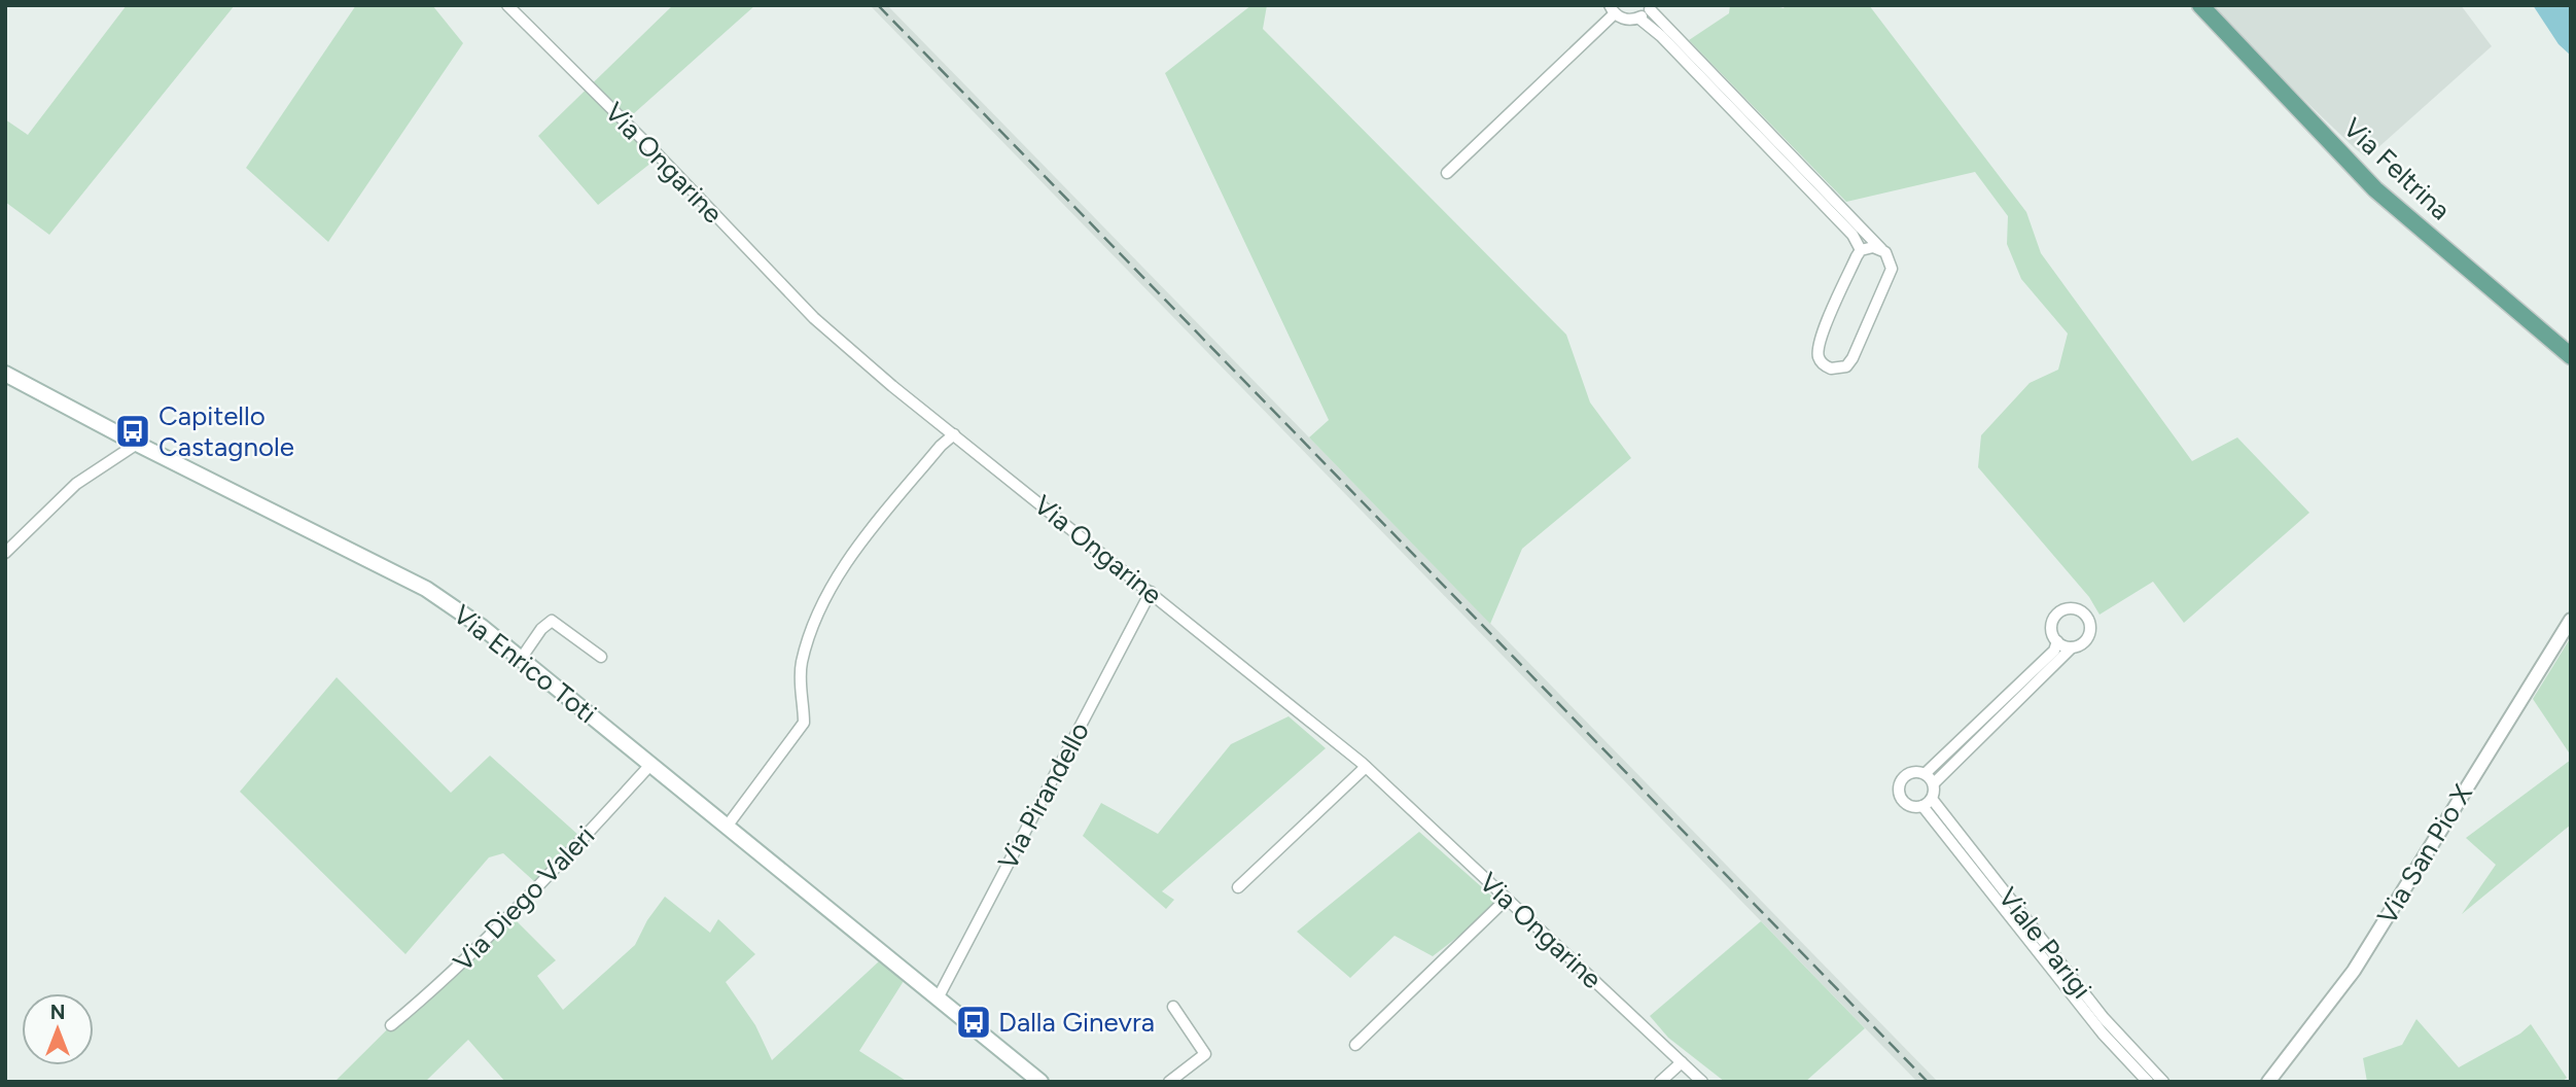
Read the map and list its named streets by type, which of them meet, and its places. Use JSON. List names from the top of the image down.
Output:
{
  "streets": {
    "main road": ["Via Feltrina", "Via Enrico Toti"],
    "street": [
      "Via Ongarine",
      "Via Pirandello",
      "Via San Pio X",
      "Via Diego Valeri",
      "Viale Parigi"
    ]
  },
  "crossings": [
    ["Via Ongarine", "Via Pirandello"],
    ["Via Enrico Toti", "Via Pirandello"],
    ["Via Enrico Toti", "Via Diego Valeri"]
  ],
  "places": {
    "bus stop": ["Capitello Castagnole", "Dalla Ginevra"]
  },
  "north": "top"
}
